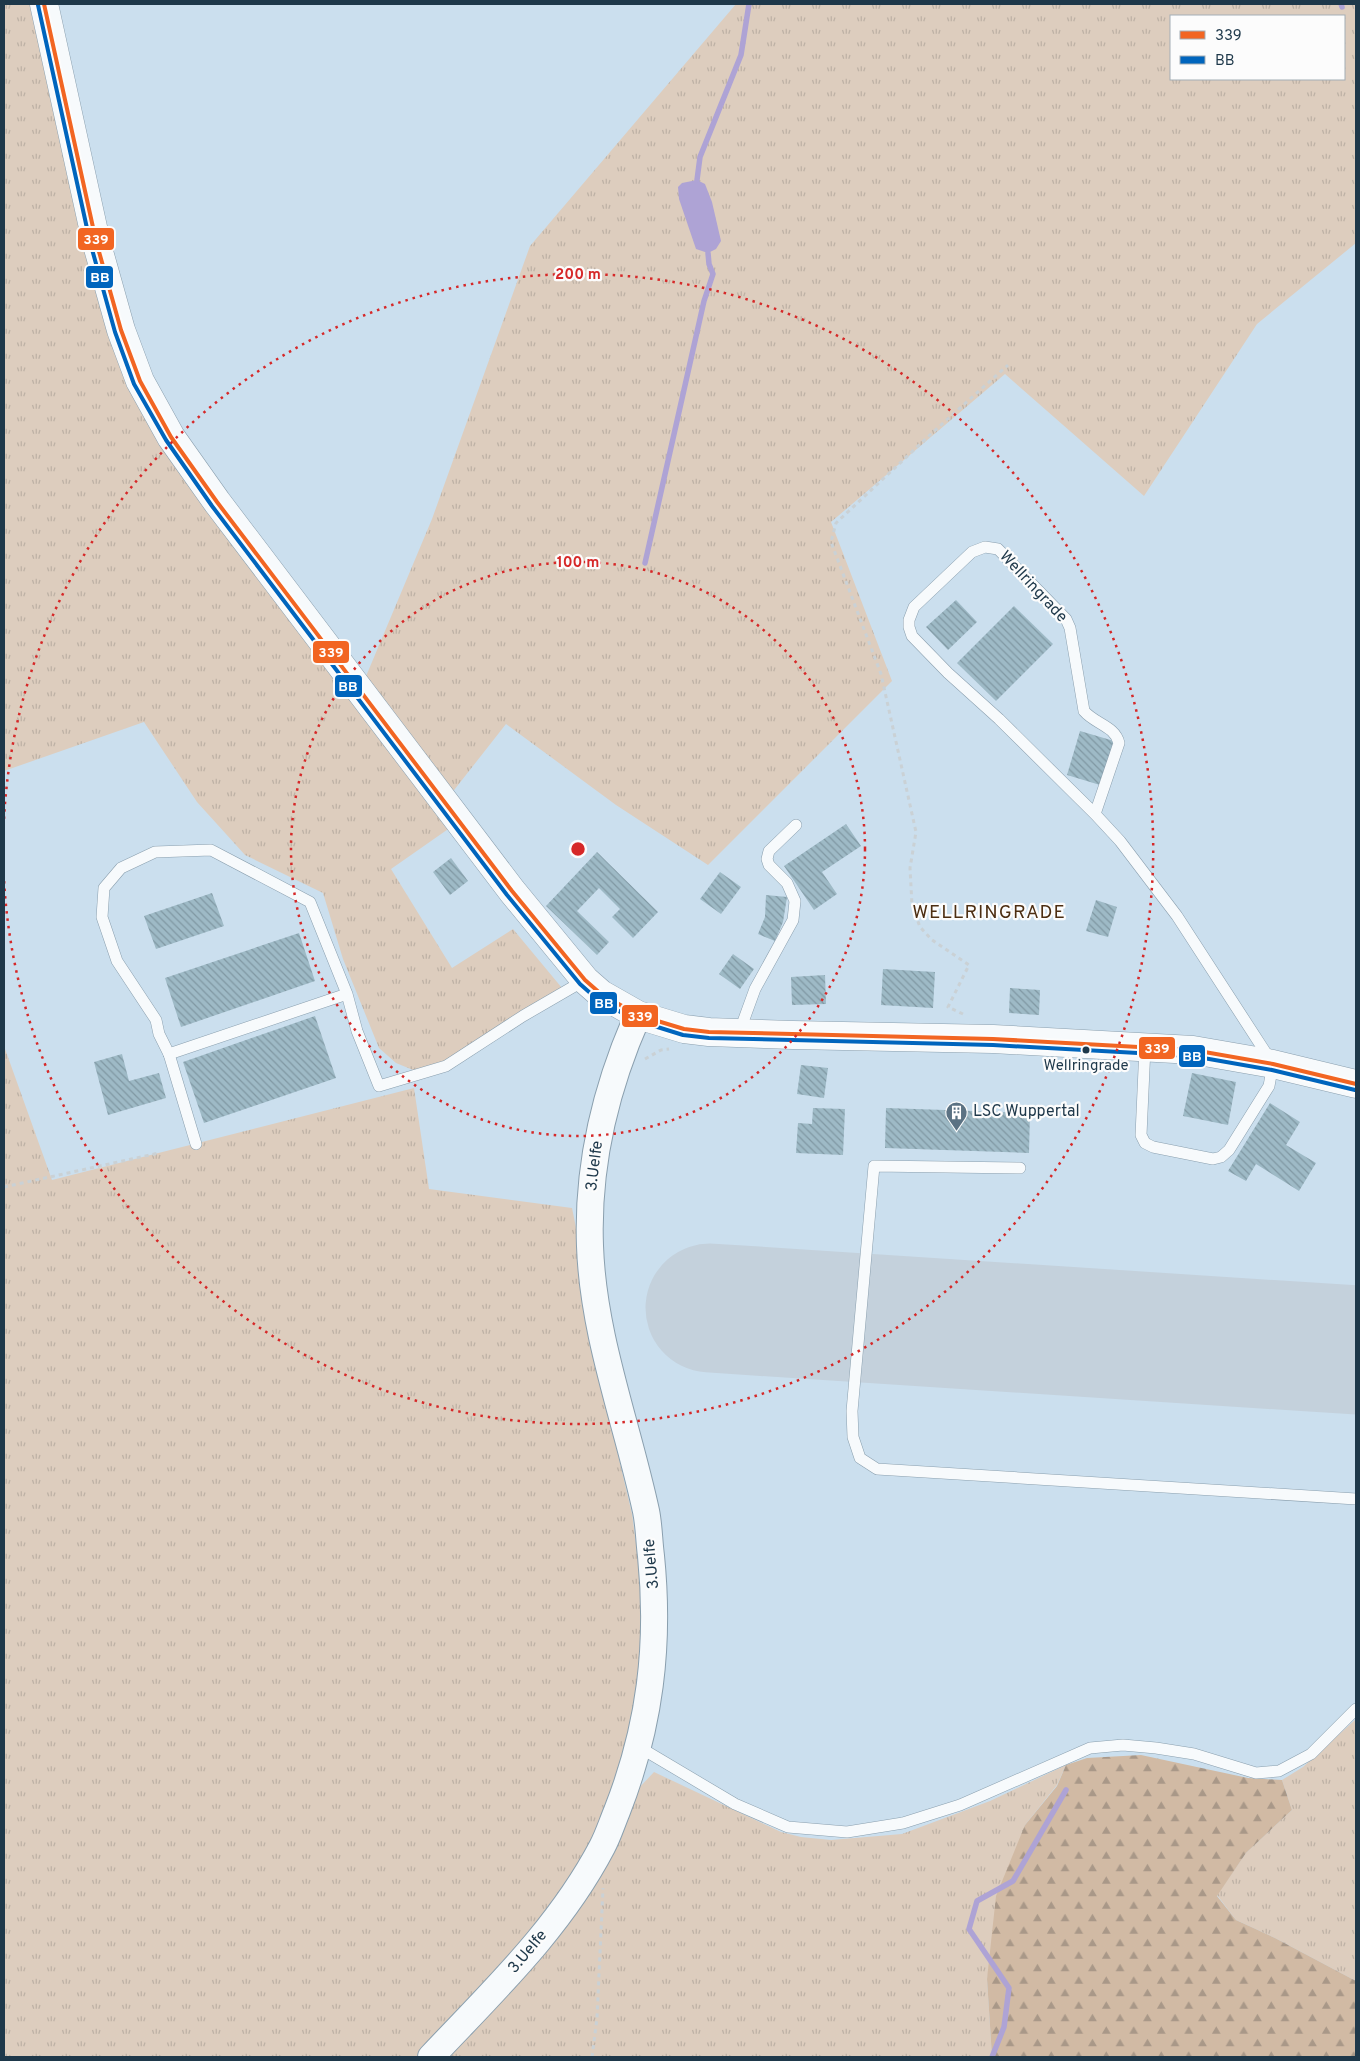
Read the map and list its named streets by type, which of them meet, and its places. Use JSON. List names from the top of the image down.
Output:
{
  "streets": {
    "street": ["3.Uelfe"],
    "lane": ["Wellringrade"]
  },
  "districts": ["WELLRINGRADE"],
  "places": {
    "other": ["Wellringrade"],
    "building": ["LSC Wuppertal"]
  },
  "lines": ["transit line 339", "transit line BB"],
  "legend": ["339", "BB"],
  "rings": ["200 m", "100 m"]
}
